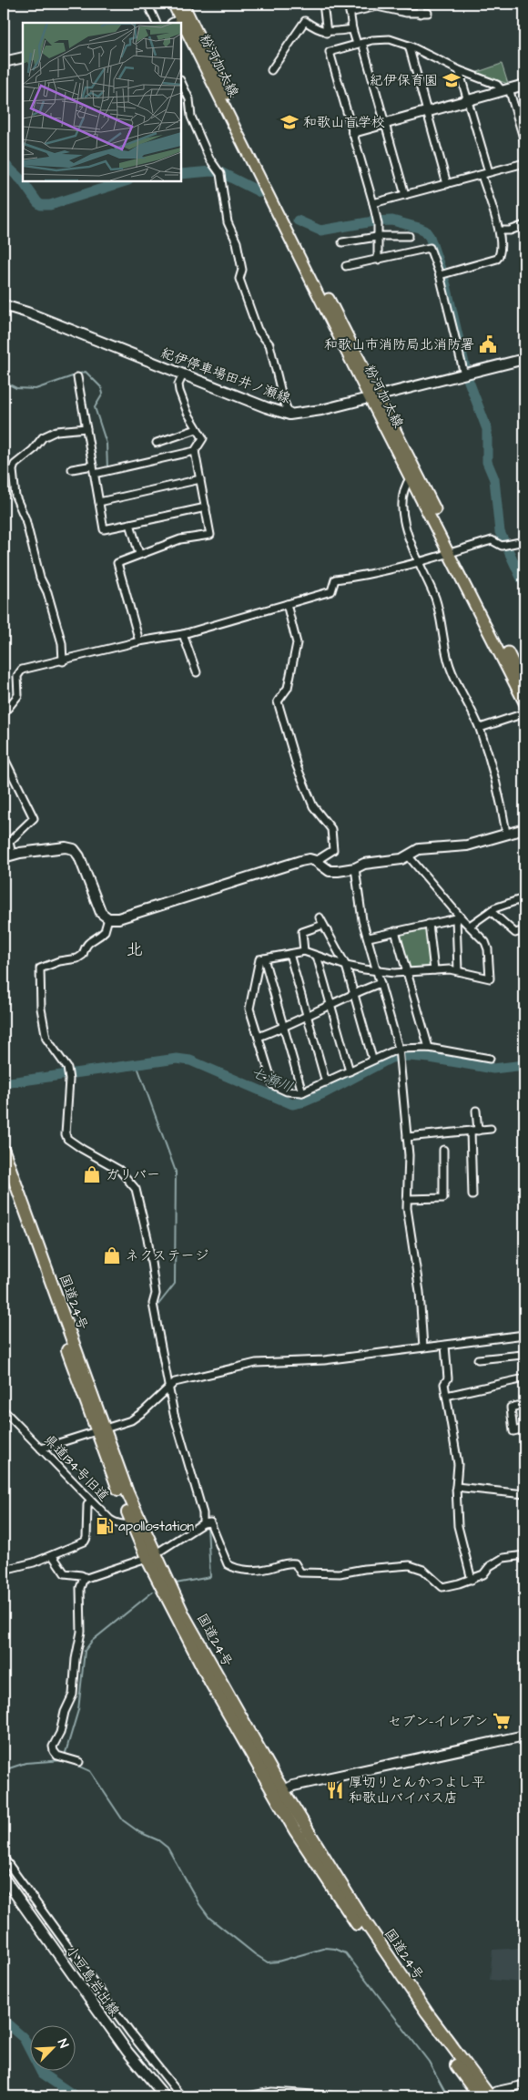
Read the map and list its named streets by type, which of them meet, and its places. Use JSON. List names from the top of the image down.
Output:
{
  "streets": {
    "highway": ["国道24号"],
    "main road": ["粉河加太線"],
    "street": ["紀伊停車場田井ノ瀬線", "県道134号旧道", "小豆島岩出線"]
  },
  "crossings": [
    ["粉河加太線", "紀伊停車場田井ノ瀬線"],
    ["国道24号", "県道134号旧道"]
  ],
  "districts": ["北"],
  "water": ["七瀬川"],
  "places": {
    "school or university": ["紀伊保育園", "和歌山盲学校"],
    "public building": ["和歌山市消防局北消防署"],
    "shop": ["ガリバー", "ネクステージ"],
    "fuel station": ["apollostation"],
    "supermarket": ["セブン-イレブン"],
    "restaurant": ["厚切りとんかつよし平 和歌山バイパス店"]
  },
  "north": "top right"
}
